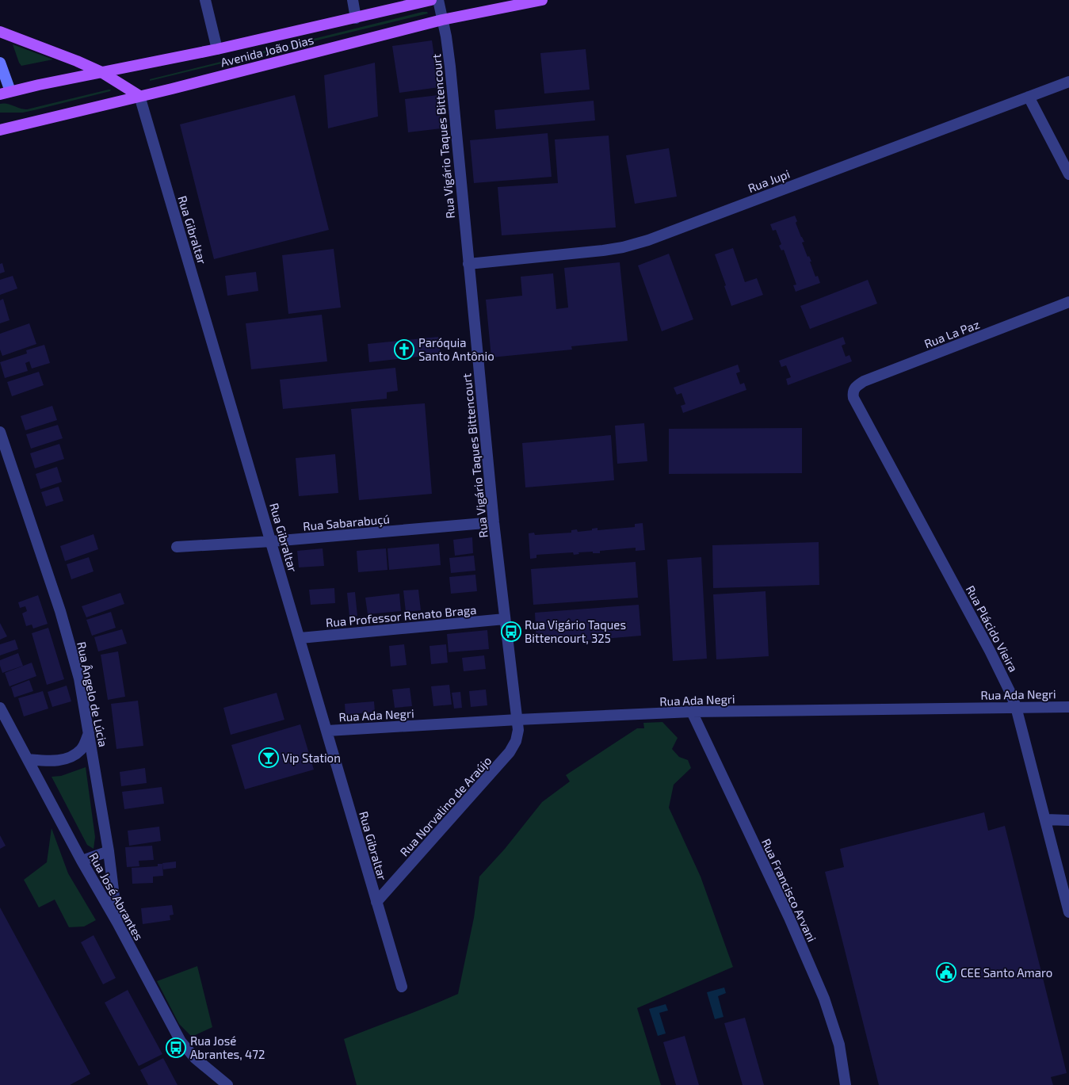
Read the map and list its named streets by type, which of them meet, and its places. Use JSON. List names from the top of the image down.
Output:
{
  "streets": {
    "main road": ["Avenida João Dias"],
    "street": [
      "Rua Vigário Taques Bittencourt",
      "Rua Jupi",
      "Rua Gibraltar",
      "Rua La Paz",
      "Rua Sabarabuçú",
      "Rua Professor Renato Braga",
      "Rua Plácido Vieira",
      "Rua Ângelo de Lúcia",
      "Rua Ada Negri",
      "Rua Norvalino de Araújo",
      "Rua Francisco Arvani",
      "Rua José Abrantes"
    ]
  },
  "crossings": [
    ["Avenida João Dias", "Rua Vigário Taques Bittencourt"],
    ["Avenida João Dias", "Rua Gibraltar"],
    ["Rua Vigário Taques Bittencourt", "Rua Jupi"],
    ["Rua Vigário Taques Bittencourt", "Rua Sabarabuçú"],
    ["Rua Vigário Taques Bittencourt", "Rua Professor Renato Braga"],
    ["Rua Vigário Taques Bittencourt", "Rua Ada Negri"],
    ["Rua Vigário Taques Bittencourt", "Rua Norvalino de Araújo"],
    ["Rua Gibraltar", "Rua Sabarabuçú"],
    ["Rua Gibraltar", "Rua Professor Renato Braga"],
    ["Rua Gibraltar", "Rua Ada Negri"],
    ["Rua Gibraltar", "Rua Norvalino de Araújo"],
    ["Rua La Paz", "Rua Plácido Vieira"],
    ["Rua Plácido Vieira", "Rua Ada Negri"],
    ["Rua Ângelo de Lúcia", "Rua José Abrantes"],
    ["Rua Ada Negri", "Rua Norvalino de Araújo"],
    ["Rua Ada Negri", "Rua Francisco Arvani"]
  ],
  "places": {
    "church": ["Paróquia Santo Antônio"],
    "bus stop": ["Rua Vigário Taques Bittencourt, 325", "Rua José Abrantes, 472"],
    "bar": ["Vip Station"],
    "public building": ["CEE Santo Amaro"]
  }
}
